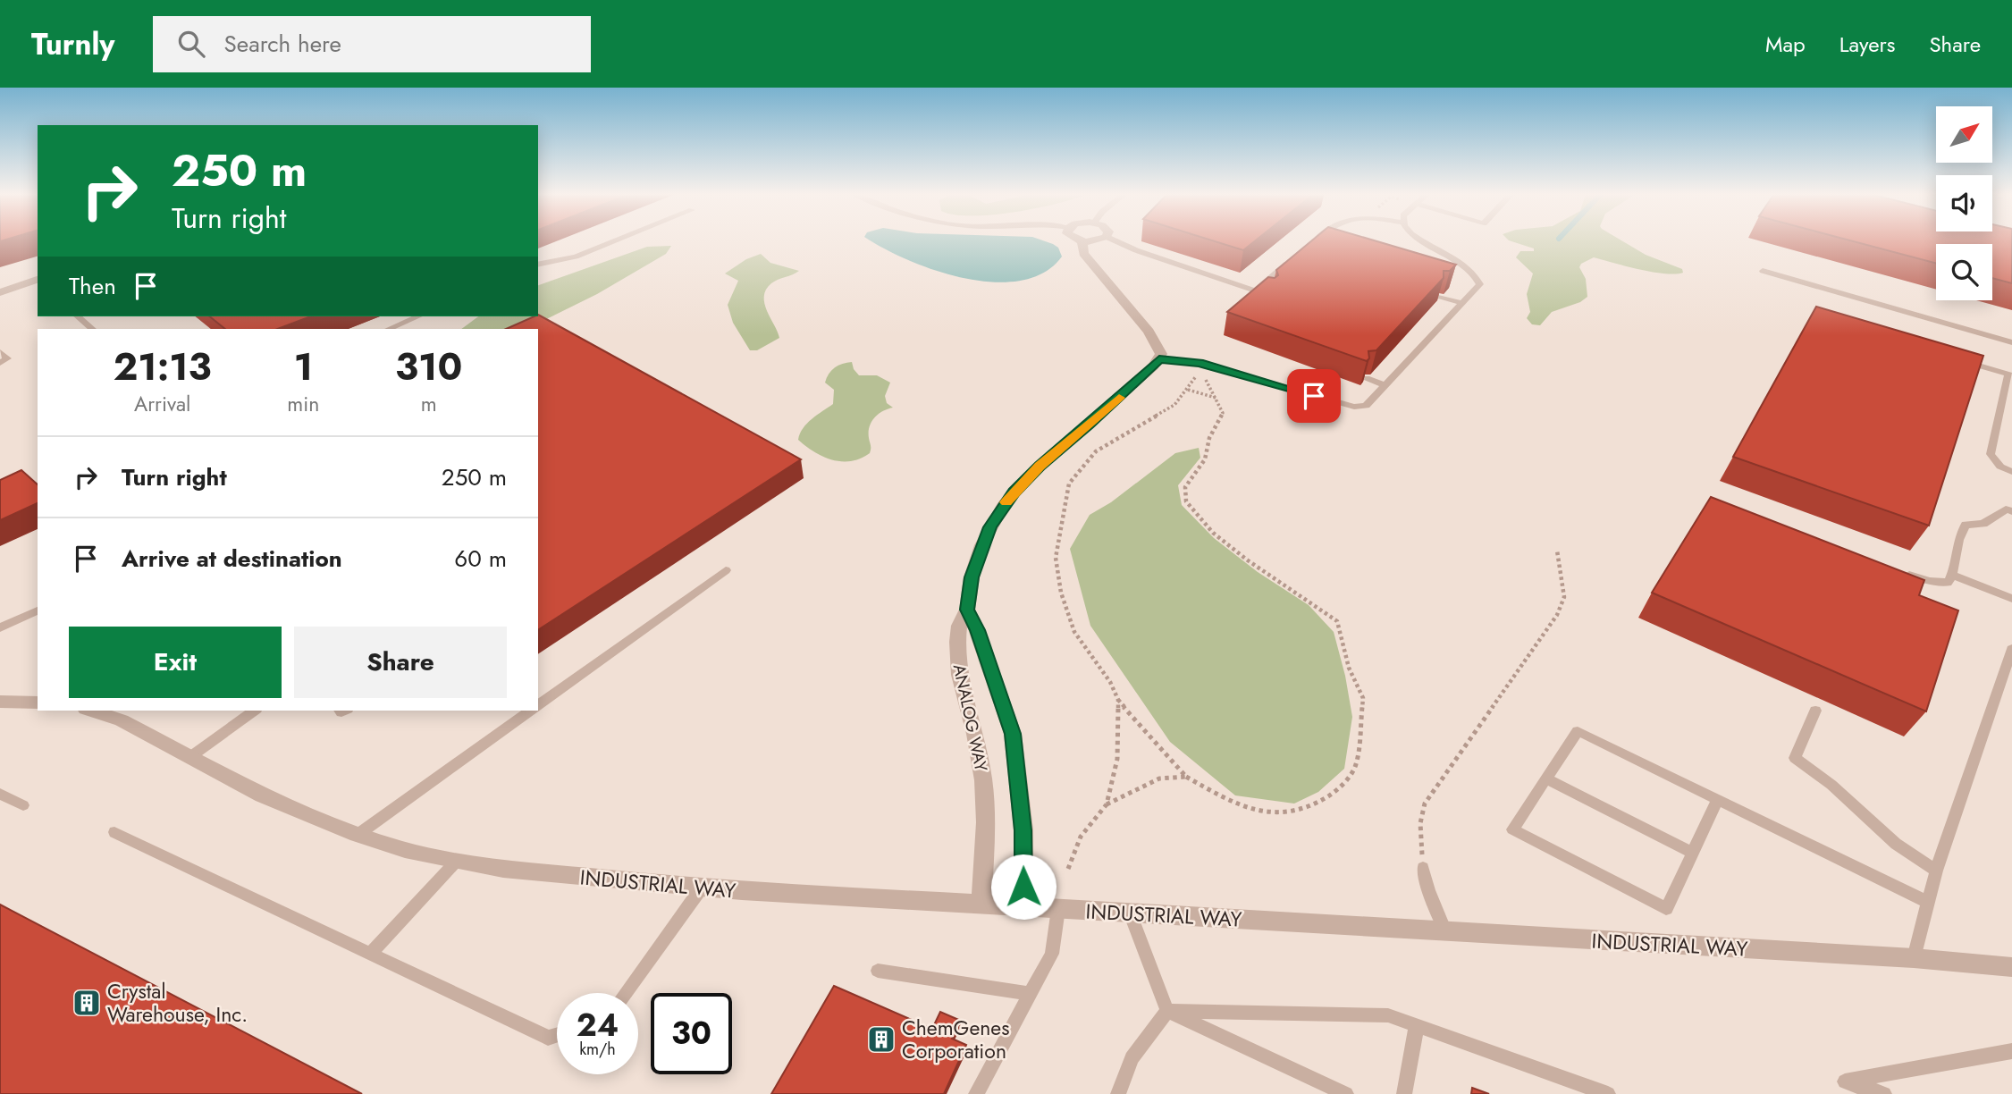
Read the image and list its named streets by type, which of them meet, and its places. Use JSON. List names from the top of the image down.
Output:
{
  "streets": {
    "street": ["ANALOG WAY", "INDUSTRIAL WAY"]
  },
  "crossings": [
    ["ANALOG WAY", "INDUSTRIAL WAY"]
  ],
  "places": {
    "building": ["Crystal Warehouse, Inc.", "ChemGenes Corporation"]
  },
  "north": "top right",
  "page": {
    "header": "Turnly",
    "search": "Search here",
    "nav": ["Map", "Layers", "Share"],
    "turn": ["250 m", "Turn right"],
    "then": "Then",
    "eta": [
      "21:13",
      "Arrival",
      "1",
      "min",
      "310",
      "m"
    ],
    "list": [
      {
        "name": "Turn right",
        "value": "250 m"
      },
      {
        "name": "Arrive at destination",
        "value": "60 m"
      }
    ],
    "buttons": ["Exit", "Share"],
    "speed": "24 km/h",
    "limit": "30"
  }
}
